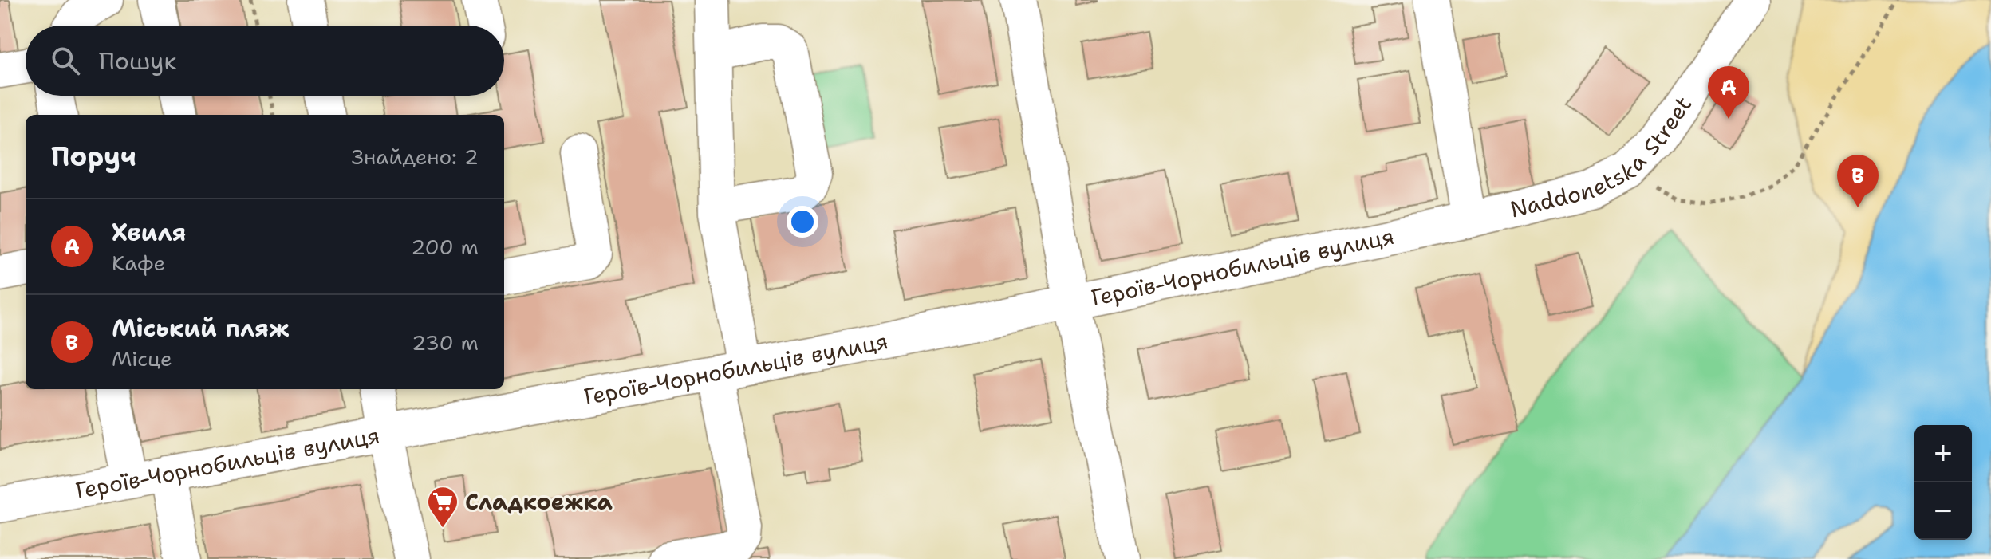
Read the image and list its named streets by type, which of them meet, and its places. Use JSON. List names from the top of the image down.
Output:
{
  "streets": {
    "street": ["Naddonetska Street", "Героїв-Чорнобильців вулиця"]
  },
  "crossings": [
    ["Naddonetska Street", "Героїв-Чорнобильців вулиця"]
  ],
  "places": {
    "supermarket": ["Сладкоежка"]
  },
  "page": {
    "search": "Пошук",
    "pins": ["A", "B"],
    "heading": ["Поруч", "Знайдено: 2"],
    "list": [
      {
        "mark": "A",
        "name": "Хвиля",
        "note": "Кафе",
        "value": "200 m"
      },
      {
        "mark": "B",
        "name": "Міський пляж",
        "note": "Місце",
        "value": "230 m"
      }
    ],
    "map_buttons": ["+", "−"]
  }
}
